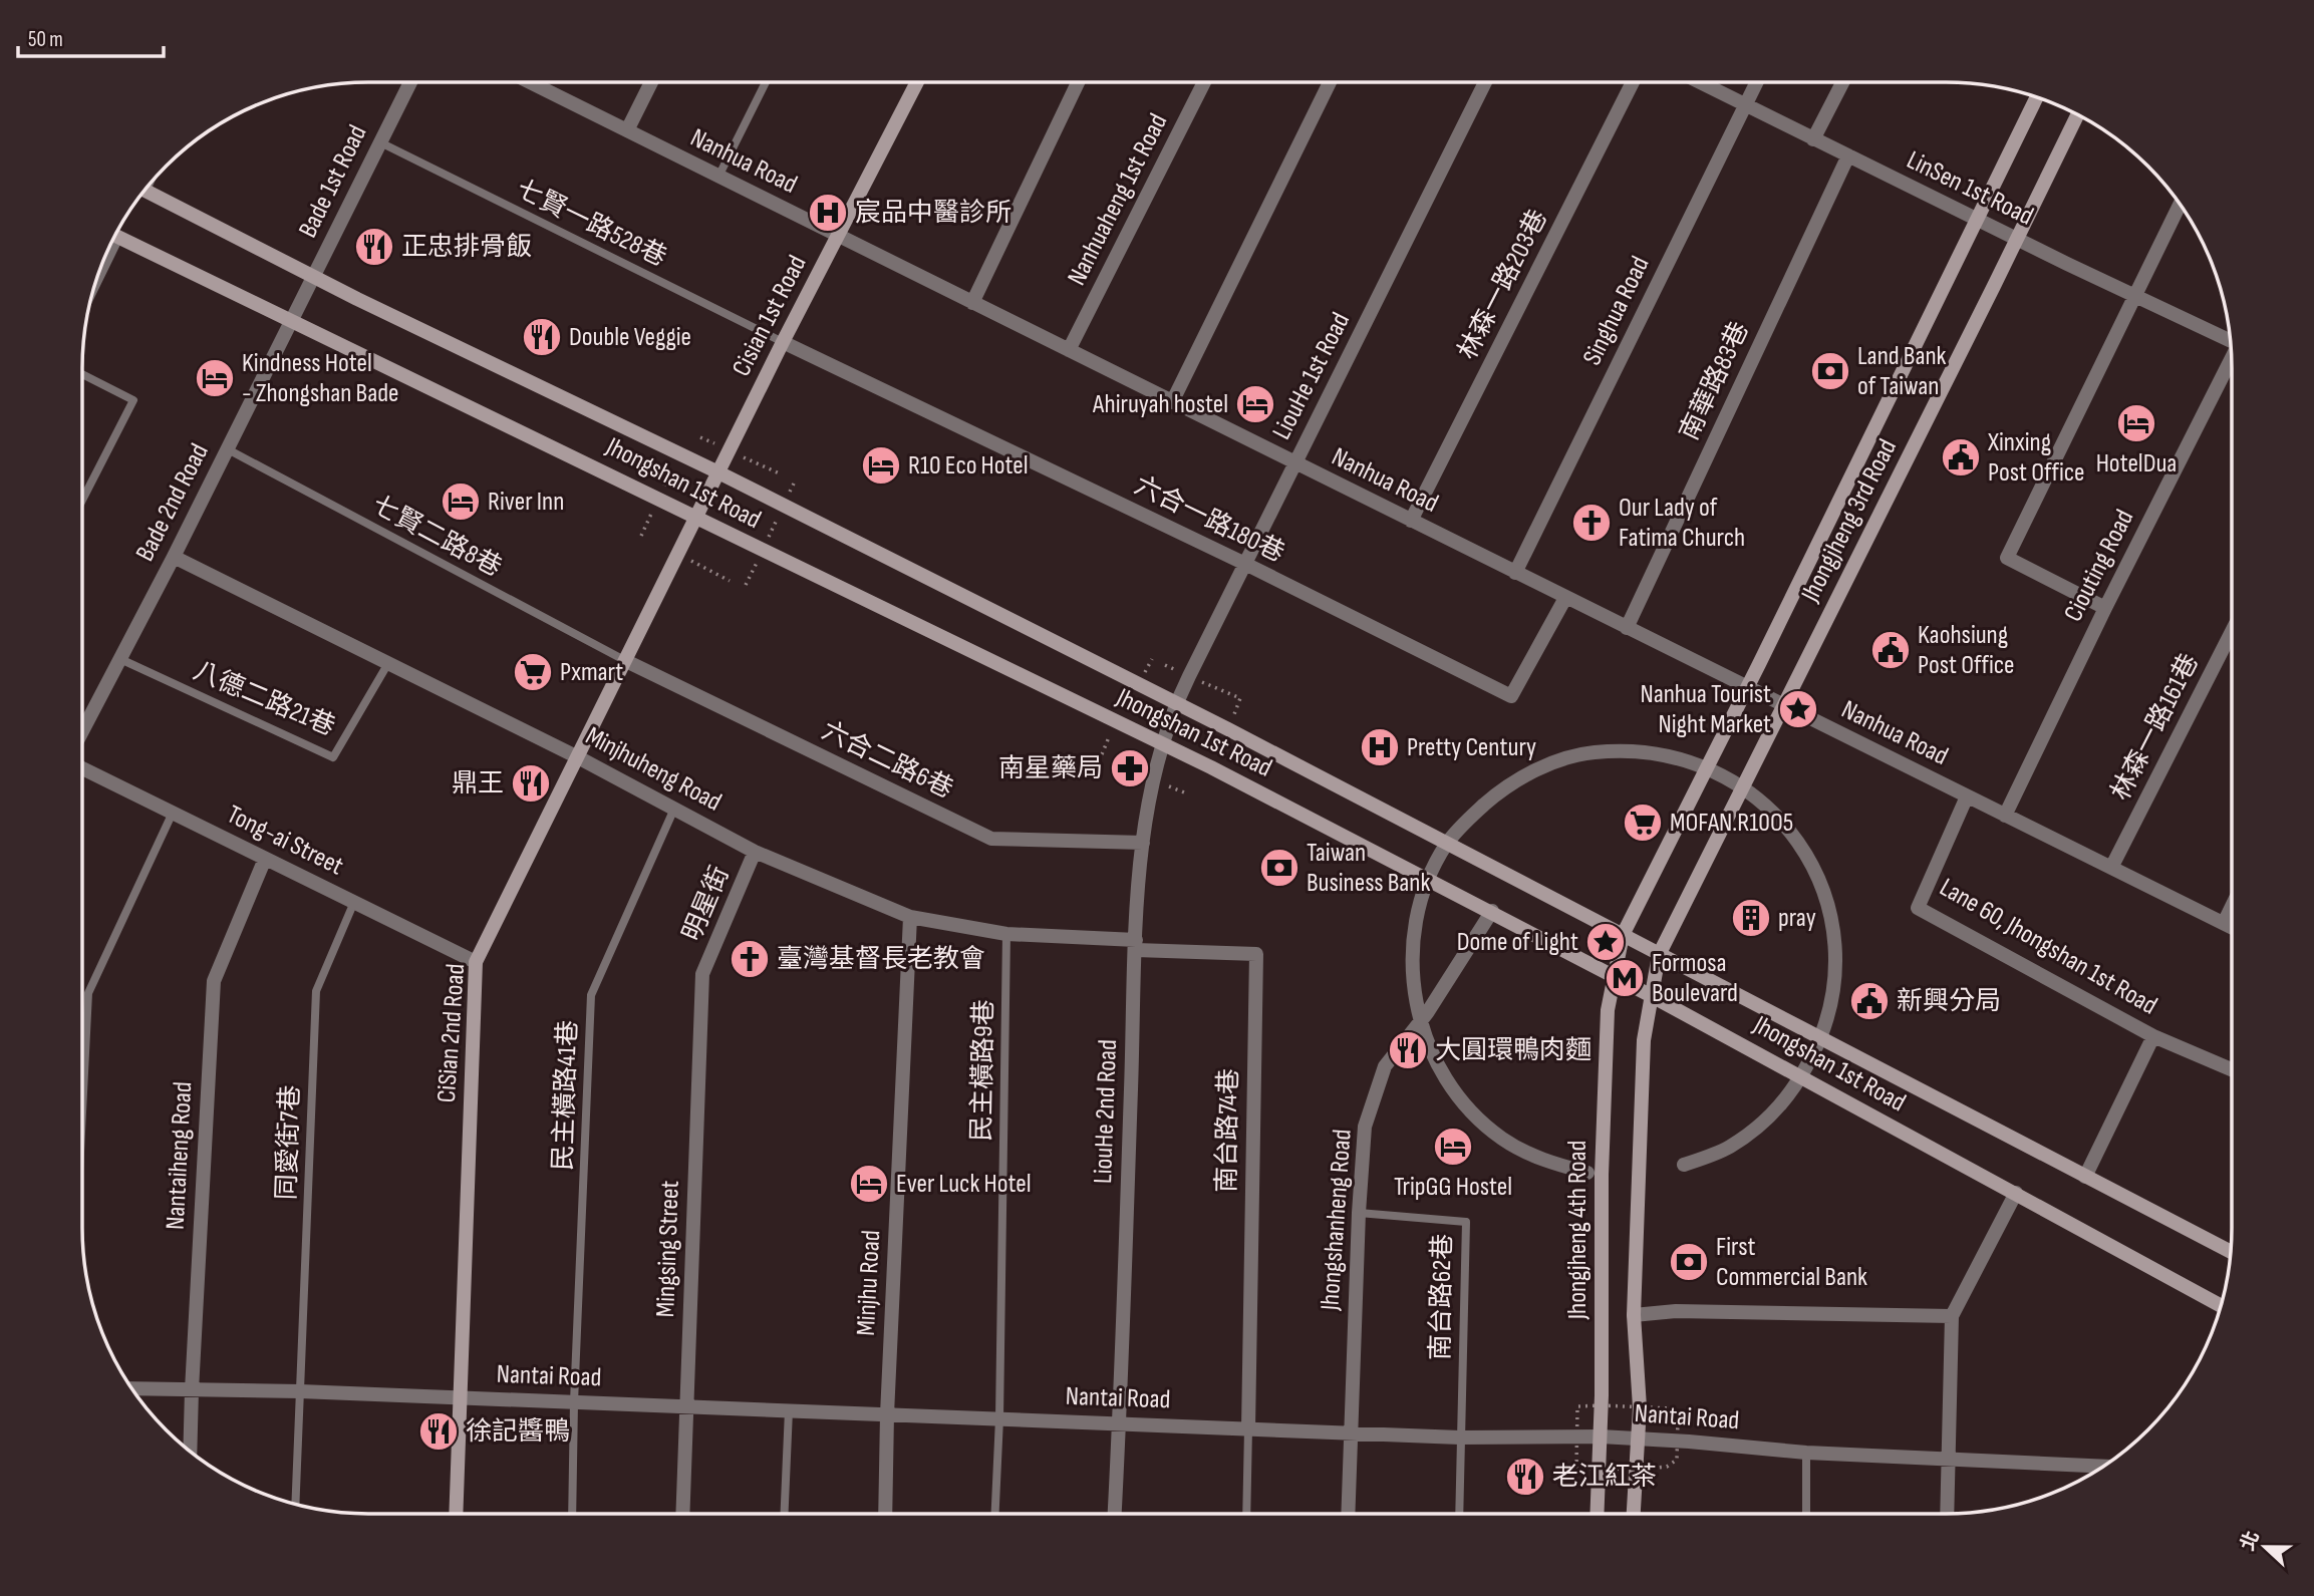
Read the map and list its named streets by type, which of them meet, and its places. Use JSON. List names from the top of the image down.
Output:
{
  "streets": {
    "main road": [
      "Cisian 1st Road",
      "Jhongshan 1st Road",
      "Jhongjheng 3rd Road",
      "CiSian 2nd Road",
      "Jhongjheng 4th Road"
    ],
    "street": [
      "Nanhua Road",
      "Bade 1st Road",
      "LinSen 1st Road",
      "Nanhuaheng 1st Road",
      "林森一路203巷",
      "Singhua Road",
      "LiouHe 1st Road",
      "南華路83巷",
      "Bade 2nd Road",
      "六合一路180巷",
      "Ciouting Road",
      "林森一路161巷",
      "六合二路6巷",
      "Minjhuheng Road",
      "Tong-ai Street",
      "明星街",
      "Lane 60, Jhongshan 1st Road",
      "LiouHe 2nd Road",
      "南台路74巷",
      "Nantaiheng Road",
      "Jhongshanheng Road",
      "Minjhu Road",
      "Nantai Road"
    ],
    "lane": [
      "七賢一路528巷",
      "七賢二路8巷",
      "八德二路21巷",
      "民主橫路9巷",
      "民主橫路41巷",
      "同愛街7巷",
      "南台路62巷"
    ]
  },
  "crossings": [
    ["Nanhua Road", "Nanhuaheng 1st Road"],
    ["Nanhua Road", "林森一路203巷"],
    ["Nanhua Road", "Singhua Road"],
    ["Nanhua Road", "Cisian 1st Road"],
    ["Nanhua Road", "LiouHe 1st Road"],
    ["Nanhua Road", "南華路83巷"],
    ["Nanhua Road", "六合一路180巷"],
    ["Nanhua Road", "Jhongjheng 3rd Road"],
    ["Nanhua Road", "Ciouting Road"],
    ["Nanhua Road", "林森一路161巷"],
    ["Nanhua Road", "Lane 60, Jhongshan 1st Road"],
    ["Bade 1st Road", "七賢一路528巷"],
    ["Bade 1st Road", "Jhongshan 1st Road"],
    ["Bade 1st Road", "Bade 2nd Road"],
    ["LinSen 1st Road", "Singhua Road"],
    ["LinSen 1st Road", "南華路83巷"],
    ["LinSen 1st Road", "Jhongjheng 3rd Road"],
    ["七賢一路528巷", "Cisian 1st Road"],
    ["七賢一路528巷", "六合一路180巷"],
    ["Cisian 1st Road", "Jhongshan 1st Road"],
    ["Cisian 1st Road", "六合一路180巷"],
    ["Cisian 1st Road", "CiSian 2nd Road"],
    ["LiouHe 1st Road", "Jhongshan 1st Road"],
    ["LiouHe 1st Road", "六合一路180巷"],
    ["LiouHe 1st Road", "LiouHe 2nd Road"],
    ["Jhongshan 1st Road", "Bade 2nd Road"],
    ["Jhongshan 1st Road", "Jhongjheng 3rd Road"],
    ["Jhongshan 1st Road", "Lane 60, Jhongshan 1st Road"],
    ["Jhongshan 1st Road", "CiSian 2nd Road"],
    ["Jhongshan 1st Road", "LiouHe 2nd Road"],
    ["Jhongshan 1st Road", "Jhongshanheng Road"],
    ["Jhongshan 1st Road", "Jhongjheng 4th Road"],
    ["Bade 2nd Road", "七賢二路8巷"],
    ["Bade 2nd Road", "八德二路21巷"],
    ["Bade 2nd Road", "Minjhuheng Road"],
    ["Jhongjheng 3rd Road", "Jhongjheng 4th Road"],
    ["七賢二路8巷", "六合二路6巷"],
    ["七賢二路8巷", "CiSian 2nd Road"],
    ["八德二路21巷", "Minjhuheng Road"],
    ["六合二路6巷", "CiSian 2nd Road"],
    ["六合二路6巷", "LiouHe 2nd Road"],
    ["Minjhuheng Road", "明星街"],
    ["Minjhuheng Road", "CiSian 2nd Road"],
    ["Minjhuheng Road", "民主橫路9巷"],
    ["Minjhuheng Road", "民主橫路41巷"],
    ["Minjhuheng Road", "LiouHe 2nd Road"],
    ["Minjhuheng Road", "南台路74巷"],
    ["Minjhuheng Road", "Minjhu Road"],
    ["Tong-ai Street", "CiSian 2nd Road"],
    ["Tong-ai Street", "同愛街7巷"],
    ["Tong-ai Street", "Nantaiheng Road"],
    ["明星街", "Nantai Road"],
    ["CiSian 2nd Road", "Nantai Road"],
    ["民主橫路9巷", "Nantai Road"],
    ["民主橫路41巷", "Nantai Road"],
    ["LiouHe 2nd Road", "南台路74巷"],
    ["LiouHe 2nd Road", "Nantai Road"],
    ["南台路74巷", "Nantai Road"],
    ["同愛街7巷", "Nantai Road"],
    ["Nantaiheng Road", "Nantai Road"],
    ["Jhongshanheng Road", "南台路62巷"],
    ["Jhongshanheng Road", "Nantai Road"],
    ["Jhongjheng 4th Road", "Nantai Road"],
    ["Minjhu Road", "Nantai Road"],
    ["南台路62巷", "Nantai Road"]
  ],
  "places": {
    "hospital": ["宸品中醫診所", "Pretty Century"],
    "restaurant": [
      "正忠排骨飯",
      "Double Veggie",
      "鼎王",
      "大圓環鴨肉麵",
      "徐記醬鴨",
      "老江紅茶"
    ],
    "bank": ["Land Bank of Taiwan", "Taiwan Business Bank", "First Commercial Bank"],
    "hotel": [
      "Kindness Hotel - Zhongshan Bade",
      "Ahiruyah hostel",
      "HotelDua",
      "R10 Eco Hotel",
      "River Inn",
      "TripGG Hostel",
      "Ever Luck Hotel"
    ],
    "public building": ["Xinxing Post Office", "Kaohsiung Post Office", "新興分局"],
    "church": ["Our Lady of Fatima Church", "臺灣基督長老教會"],
    "supermarket": ["Pxmart", "MOFAN.R10O5"],
    "place": ["Nanhua Tourist Night Market", "Dome of Light"],
    "pharmacy": ["南星藥局"],
    "building": ["pray"],
    "metro station": ["Formosa Boulevard"]
  },
  "scale_bar": "50 m",
  "north": "left"
}
